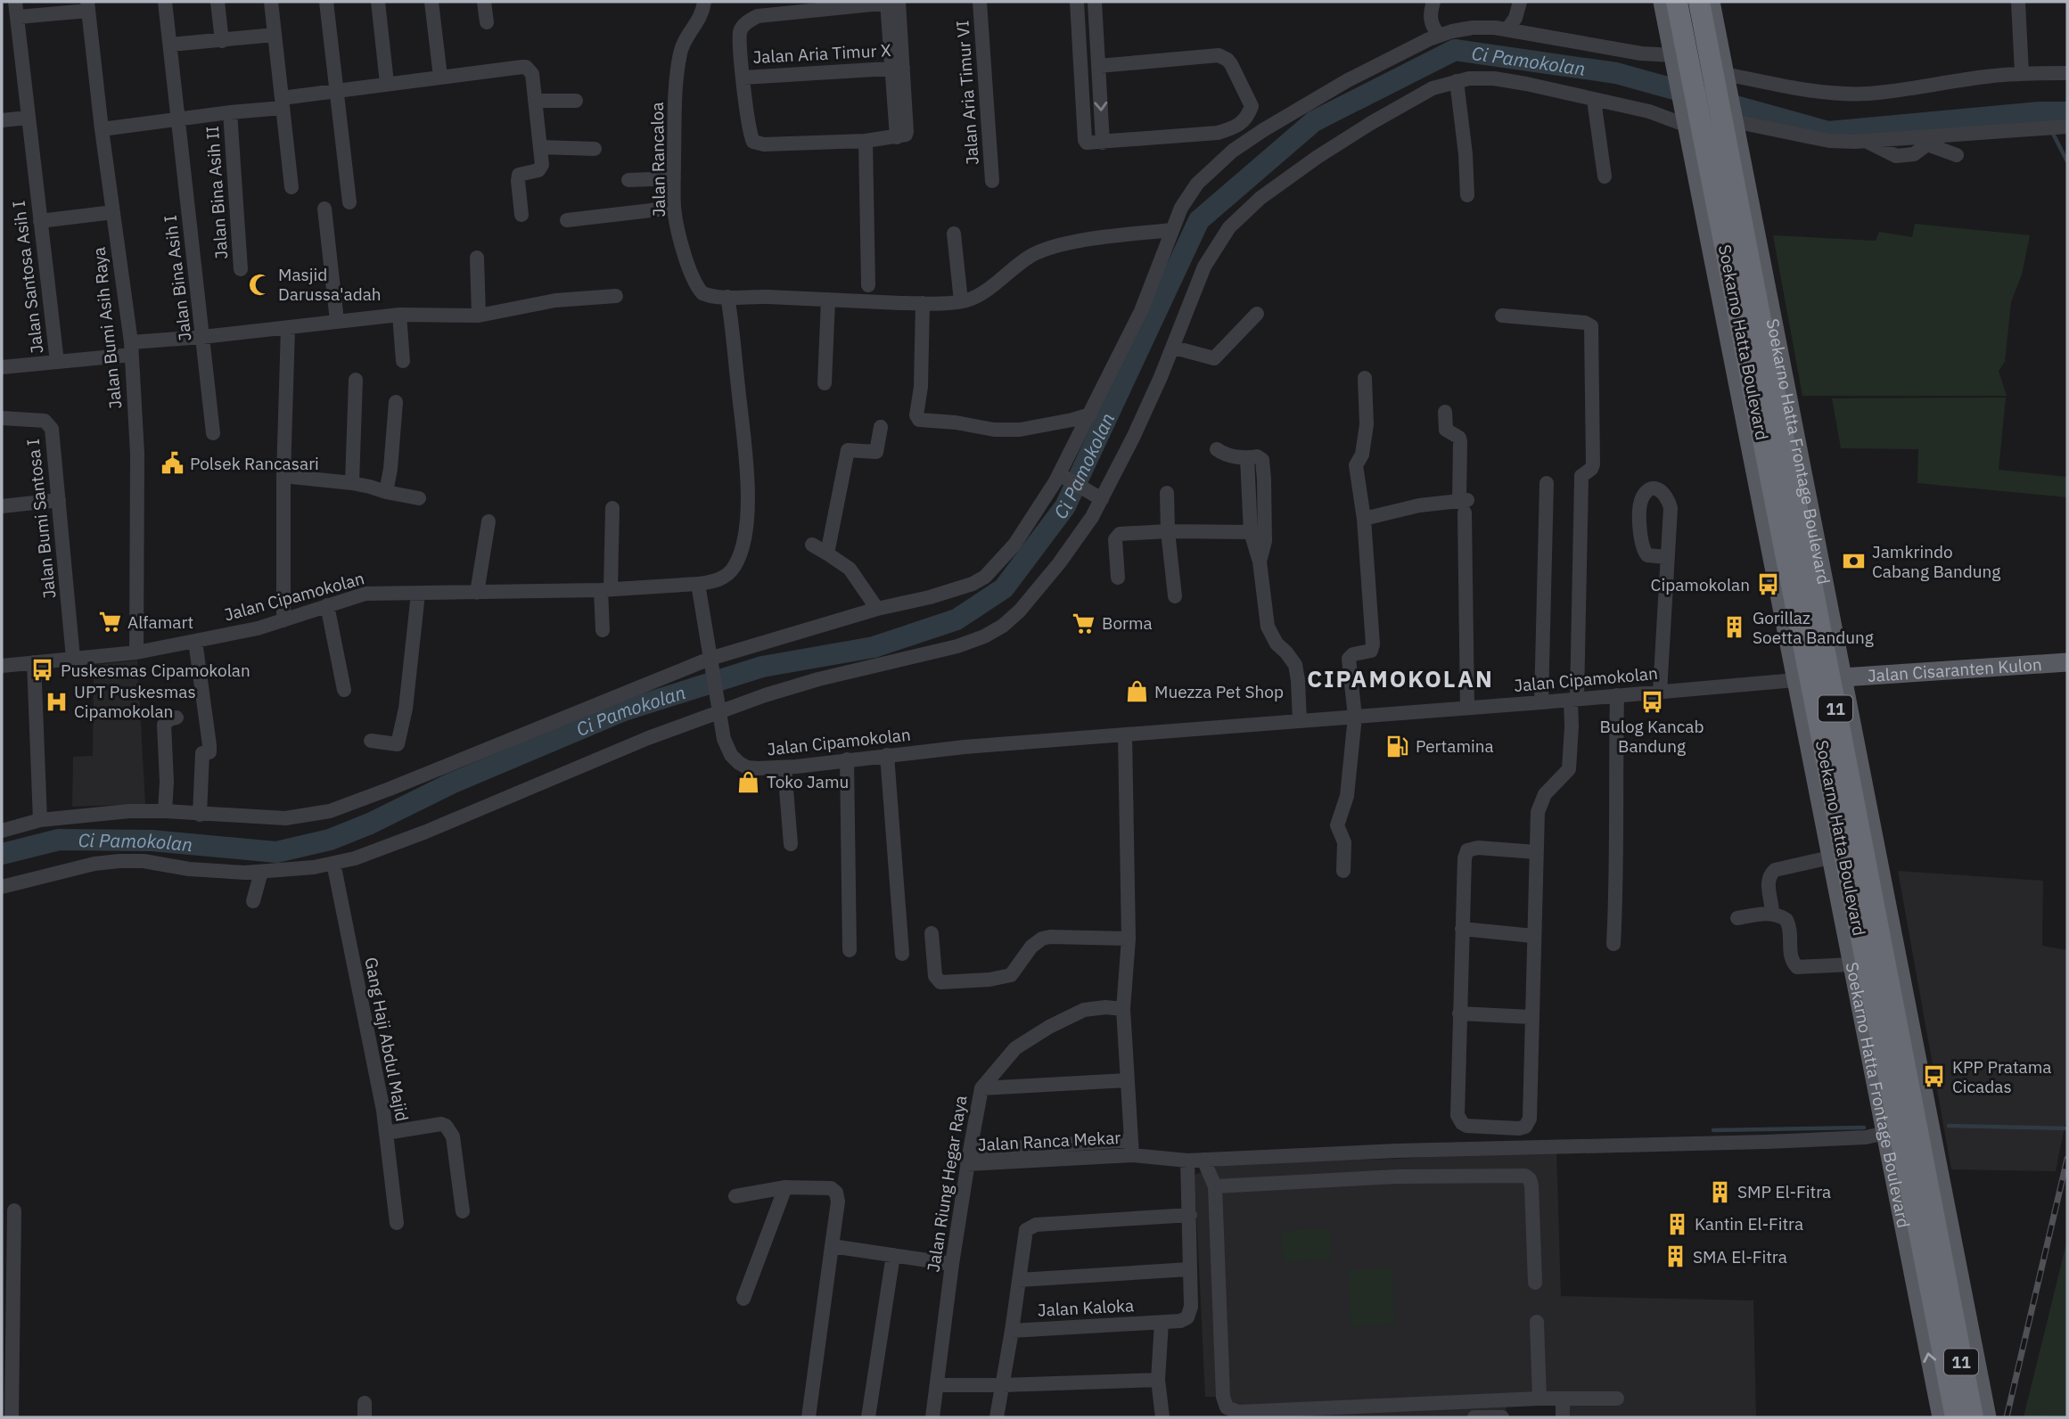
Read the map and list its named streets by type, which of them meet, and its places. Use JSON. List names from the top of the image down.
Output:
{
  "streets": {
    "highway": ["Soekarno Hatta Boulevard", "11"],
    "main road": ["Soekarno Hatta Frontage Boulevard", "Jalan Cisaranten Kulon"],
    "street": [
      "Jalan Aria Timur X",
      "Jalan Aria Timur VI",
      "Jalan Rancaloa",
      "Jalan Bina Asih II",
      "Jalan Santosa Asih I",
      "Jalan Bina Asih I",
      "Jalan Bumi Asih Raya",
      "Jalan Bumi Santosa I",
      "Jalan Cipamokolan",
      "Gang Haji Abdul Majid",
      "Jalan Ranca Mekar",
      "Jalan Riung Hegar Raya",
      "Jalan Kaloka"
    ]
  },
  "crossings": [
    ["Jalan Bumi Asih Raya", "Jalan Cipamokolan"],
    ["Soekarno Hatta Boulevard", "Soekarno Hatta Frontage Boulevard"],
    ["Soekarno Hatta Frontage Boulevard", "Jalan Cisaranten Kulon"],
    ["Soekarno Hatta Frontage Boulevard", "Jalan Ranca Mekar"],
    ["Jalan Bumi Santosa I", "Jalan Cipamokolan"],
    ["Jalan Ranca Mekar", "Jalan Riung Hegar Raya"]
  ],
  "districts": ["CIPAMOKOLAN"],
  "water": ["Ci Pamokolan"],
  "places": {
    "mosque": ["Masjid Darussa'adah"],
    "public building": ["Polsek Rancasari"],
    "bank": ["Jamkrindo Cabang Bandung"],
    "bus stop": [
      "Cipamokolan",
      "Puskesmas Cipamokolan",
      "Bulog Kancab Bandung",
      "KPP Pratama Cicadas"
    ],
    "supermarket": ["Alfamart", "Borma"],
    "building": [
      "Gorillaz Soetta Bandung",
      "SMP El-Fitra",
      "Kantin El-Fitra",
      "SMA El-Fitra"
    ],
    "shop": ["Muezza Pet Shop", "Toko Jamu"],
    "hospital": ["UPT Puskesmas Cipamokolan"],
    "fuel station": ["Pertamina"]
  }
}
